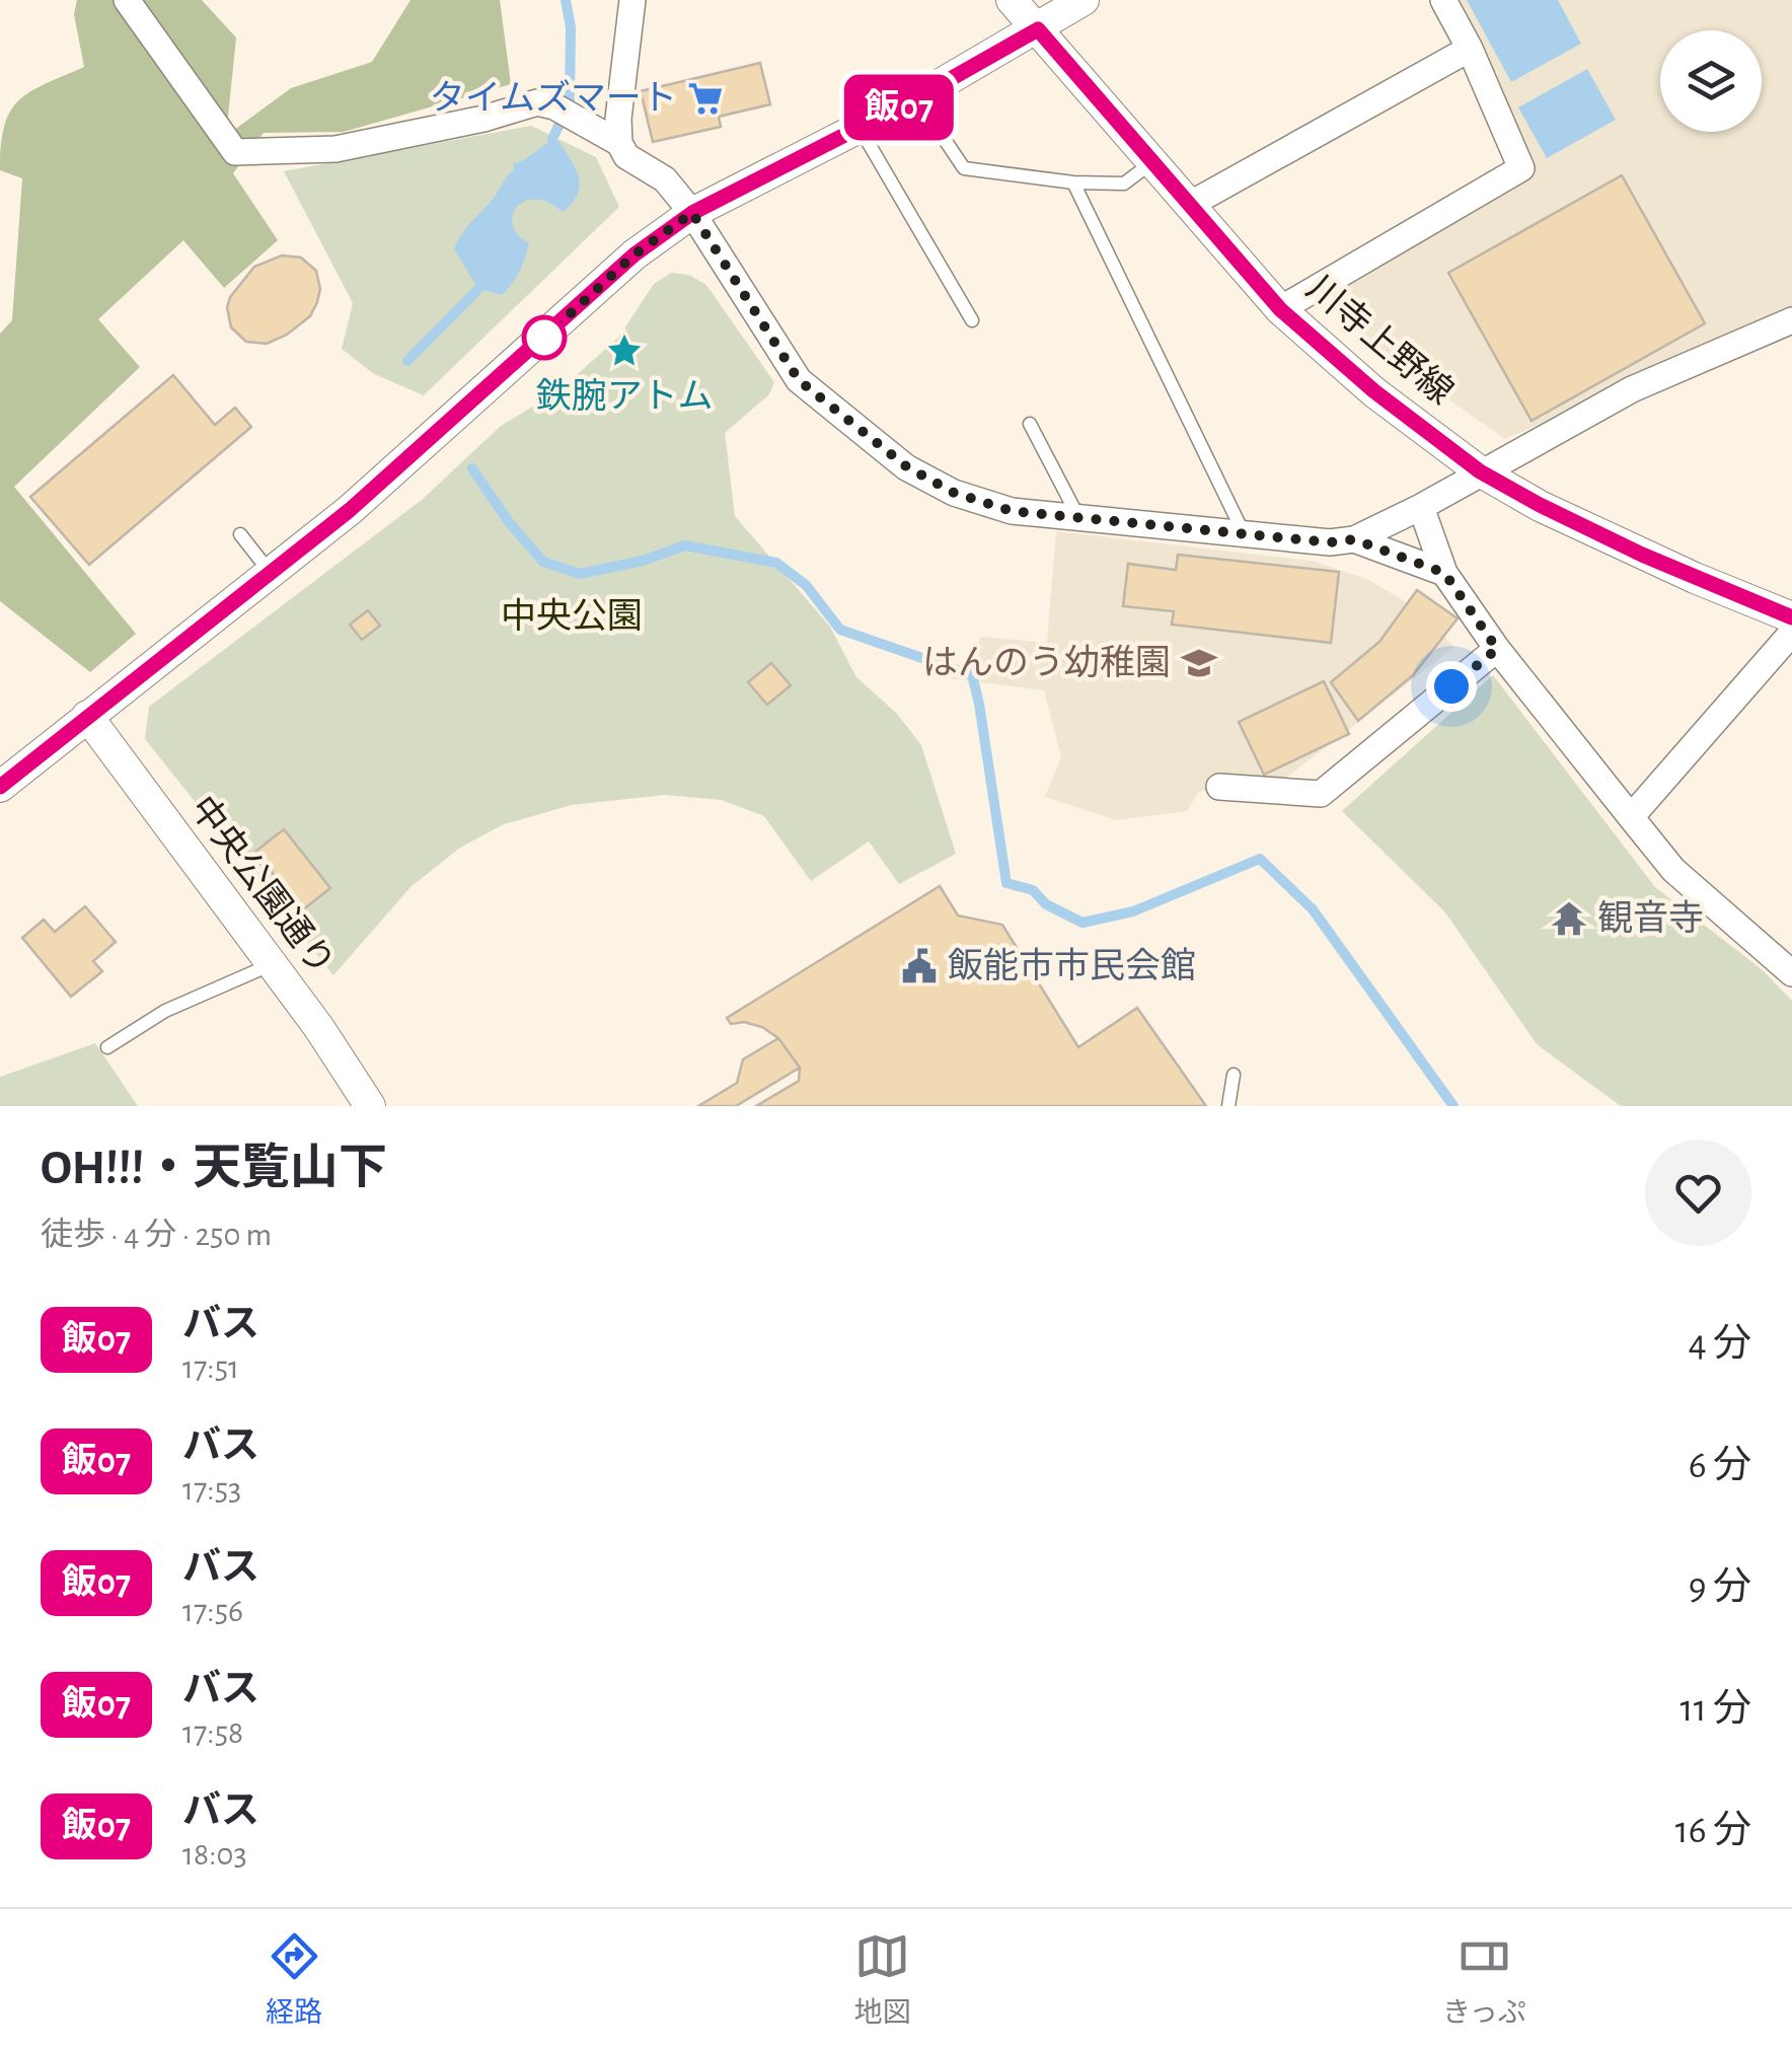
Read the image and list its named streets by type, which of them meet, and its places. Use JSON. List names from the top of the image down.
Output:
{
  "streets": {
    "street": ["川寺上野線", "中央公園通り"]
  },
  "parks": ["中央公園"],
  "places": {
    "supermarket": ["タイムズマート"],
    "place": ["鉄腕アトム"],
    "school or university": ["はんのう幼稚園"],
    "temple": ["観音寺"],
    "public building": ["飯能市市民会館"]
  },
  "lines": ["bus line 飯07"],
  "page": {
    "on_map": "飯07",
    "heading": ["OH!!!・天覧山下", "徒歩 · 4 分 · 250 m"],
    "list": [
      {
        "mark": "飯07",
        "name": "バス",
        "note": "17:51",
        "value": "4 分"
      },
      {
        "mark": "飯07",
        "name": "バス",
        "note": "17:53",
        "value": "6 分"
      },
      {
        "mark": "飯07",
        "name": "バス",
        "note": "17:56",
        "value": "9 分"
      },
      {
        "mark": "飯07",
        "name": "バス",
        "note": "17:58",
        "value": "11 分"
      },
      {
        "mark": "飯07",
        "name": "バス",
        "note": "18:03",
        "value": "16 分"
      }
    ],
    "tabs": ["経路", "地図", "きっぷ"]
  }
}
